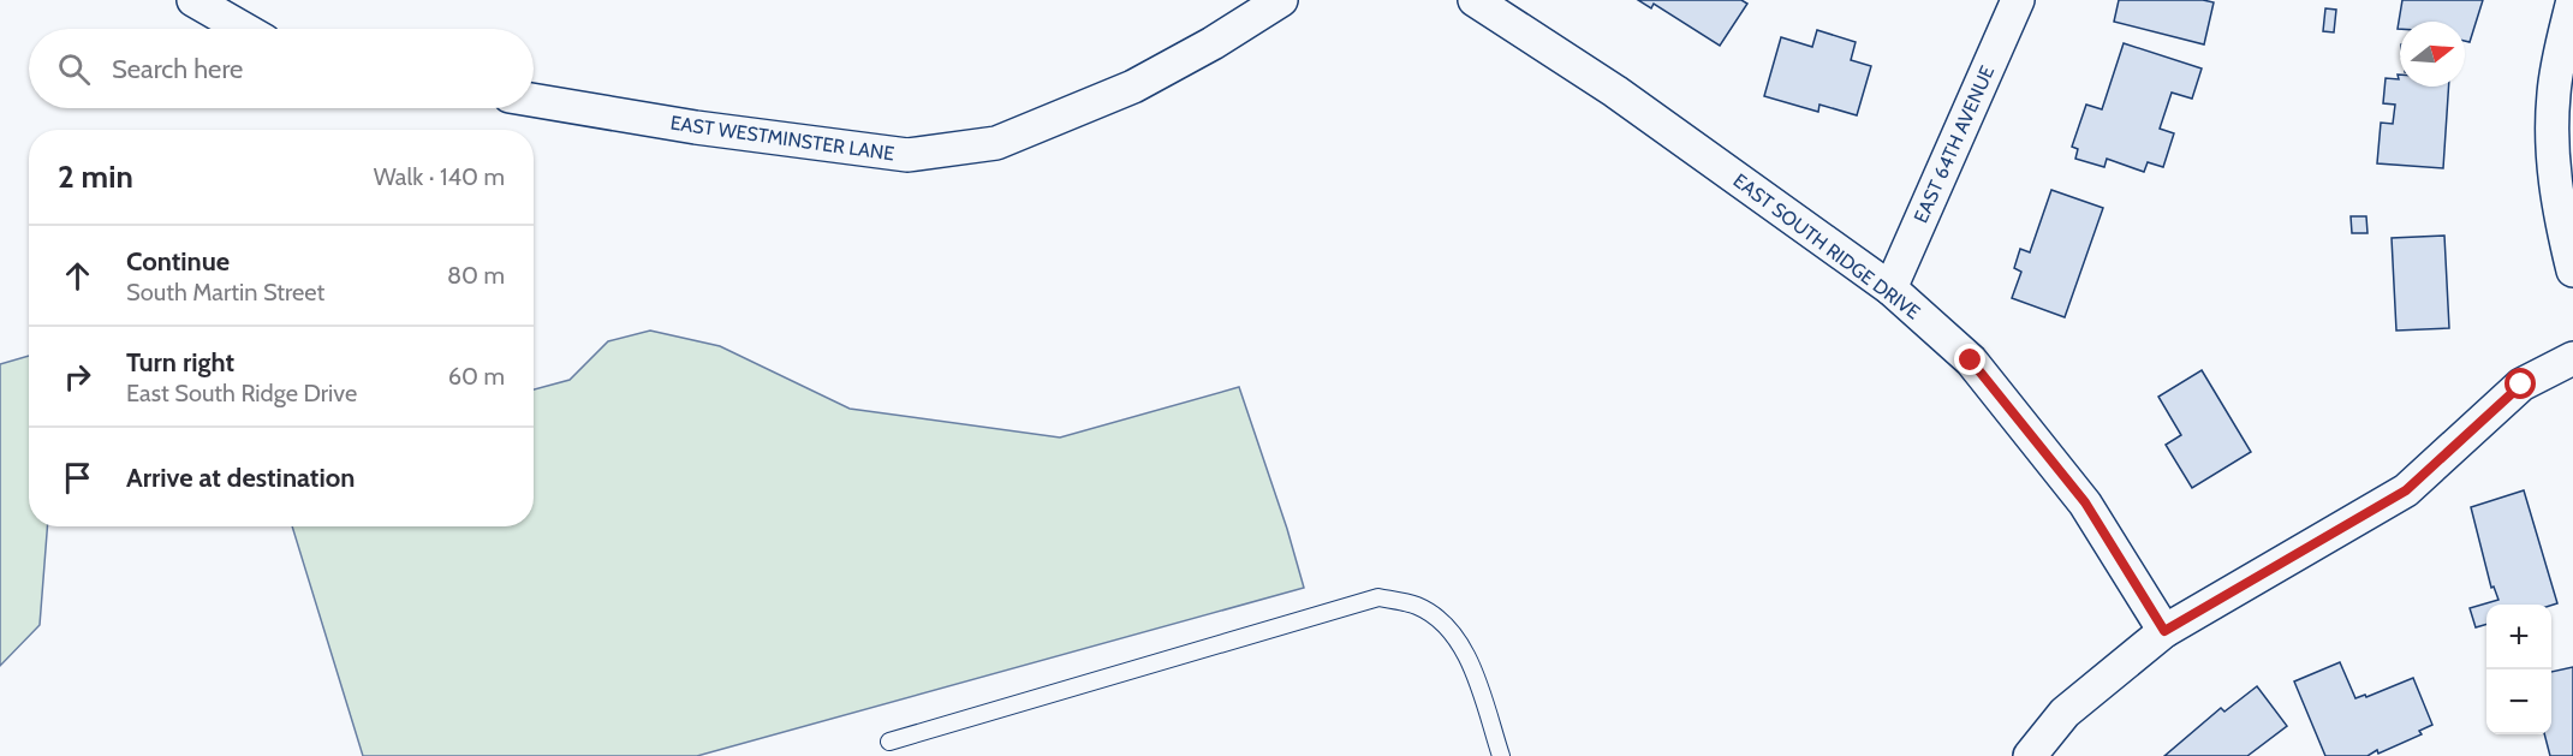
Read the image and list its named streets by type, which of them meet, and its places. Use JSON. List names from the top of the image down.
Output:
{
  "streets": {
    "street": ["EAST WESTMINSTER LANE", "EAST 64TH AVENUE", "EAST SOUTH RIDGE DRIVE"]
  },
  "crossings": [
    ["EAST 64TH AVENUE", "EAST SOUTH RIDGE DRIVE"]
  ],
  "north": "right",
  "page": {
    "search": "Search here",
    "heading": ["2 min", "Walk · 140 m"],
    "list": [
      ["Continue", "South Martin Street", "80 m"],
      ["Turn right", "East South Ridge Drive", "60 m"],
      "Arrive at destination"
    ],
    "map_buttons": ["+", "−"]
  }
}
